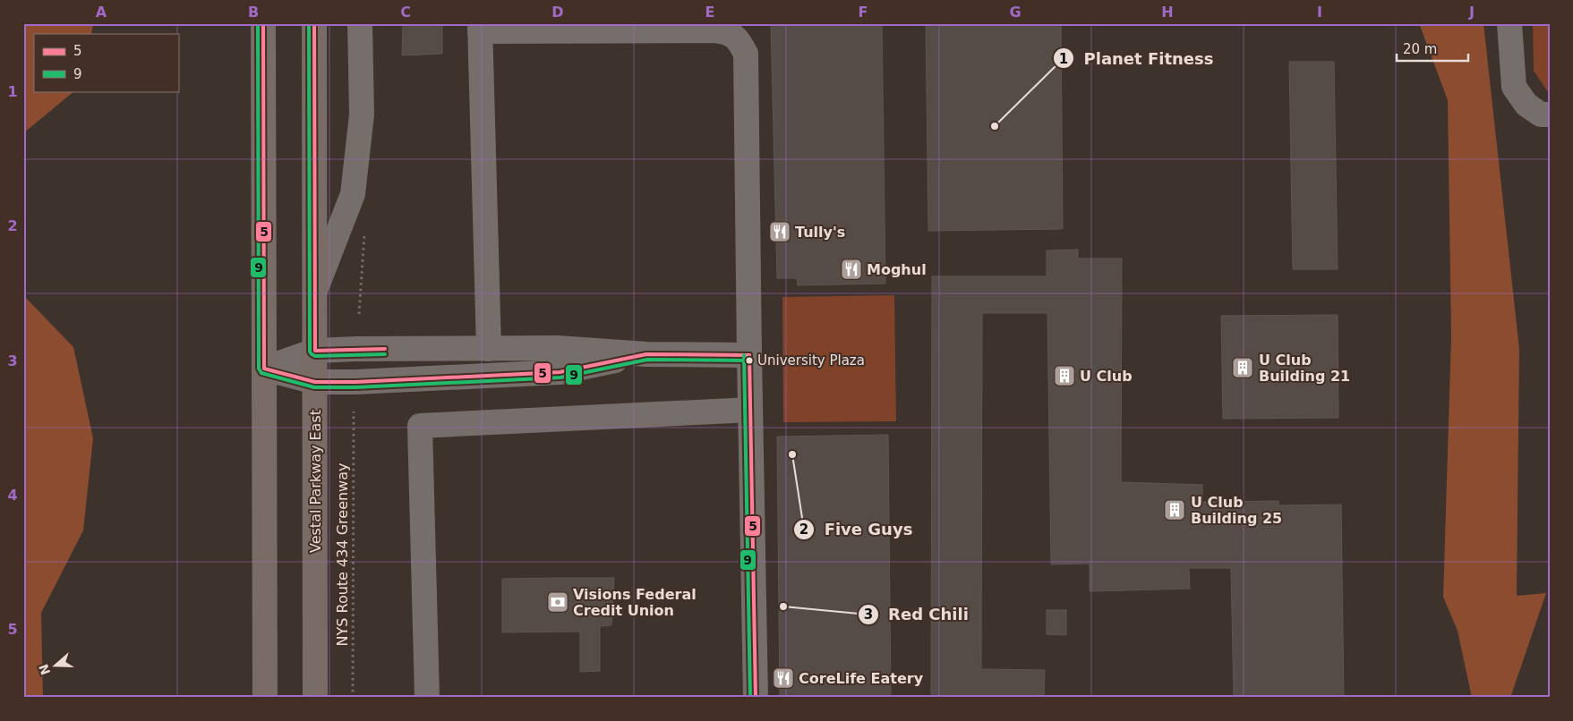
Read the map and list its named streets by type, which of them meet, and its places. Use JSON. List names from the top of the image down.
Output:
{
  "streets": {
    "main road": ["Vestal Parkway East"],
    "path": ["NYS Route 434 Greenway"]
  },
  "places": {
    "other": [
      "Planet Fitness",
      "University Plaza",
      "Five Guys",
      "Red Chili"
    ],
    "restaurant": ["Tully's", "Moghul", "CoreLife Eatery"],
    "building": ["U Club Building 21", "U Club", "U Club Building 25"],
    "bank": ["Visions Federal Credit Union"]
  },
  "lines": ["transit line 5", "transit line 9"],
  "legend": ["5", "9"],
  "scale_bar": "20 m",
  "north": "left",
  "grid": {
    "columns": [
      "A",
      "B",
      "C",
      "D",
      "E",
      "F",
      "G",
      "H",
      "I",
      "J"
    ],
    "rows": [
      "1",
      "2",
      "3",
      "4",
      "5"
    ]
  }
}
